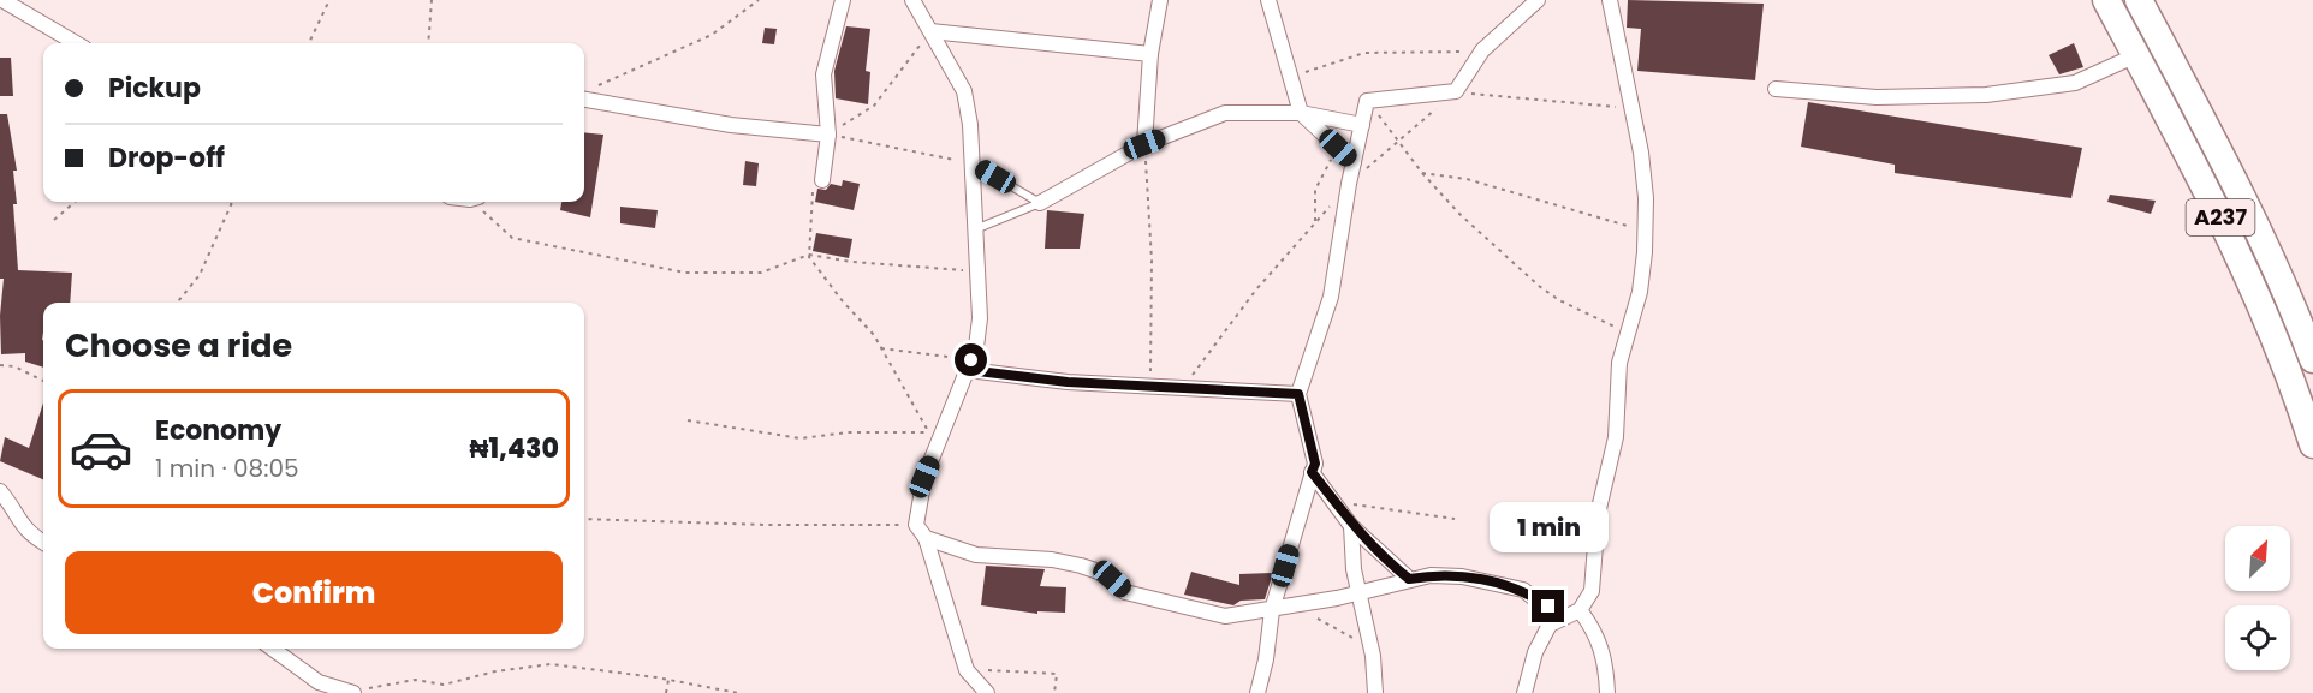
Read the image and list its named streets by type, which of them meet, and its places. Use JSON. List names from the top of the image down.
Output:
{
  "streets": {
    "highway": ["A237"]
  },
  "north": "top right",
  "page": {
    "banner": ["Pickup", "Drop-off"],
    "heading": "Choose a ride",
    "list": [
      {
        "name": "Economy",
        "note": "1 min · 08:05",
        "value": "₦1,430"
      }
    ],
    "bubble": "1 min",
    "buttons": "Confirm"
  }
}
